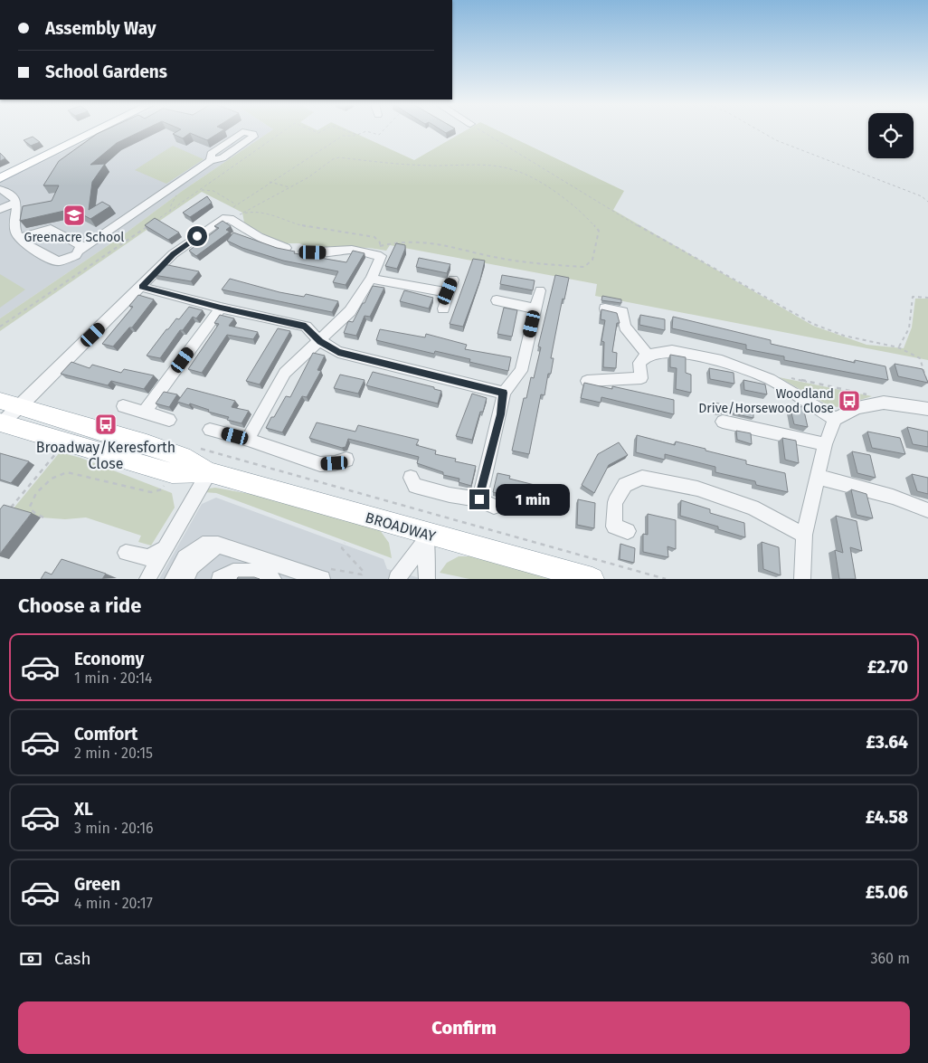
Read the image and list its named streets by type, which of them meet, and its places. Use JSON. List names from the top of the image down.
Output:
{
  "streets": {
    "highway": ["BROADWAY"]
  },
  "places": {
    "school or university": ["Greenacre School"],
    "bus stop": ["Woodland Drive/Horsewood Close", "Broadway/Keresforth Close"]
  },
  "page": {
    "banner": ["Assembly Way", "School Gardens"],
    "bubble": "1 min",
    "heading": "Choose a ride",
    "list": [
      {
        "name": "Economy",
        "note": "1 min · 20:14",
        "value": "£2.70"
      },
      {
        "name": "Comfort",
        "note": "2 min · 20:15",
        "value": "£3.64"
      },
      {
        "name": "XL",
        "note": "3 min · 20:16",
        "value": "£4.58"
      },
      {
        "name": "Green",
        "note": "4 min · 20:17",
        "value": "£5.06"
      }
    ],
    "pay": ["Cash", "360 m"],
    "buttons": "Confirm"
  }
}
